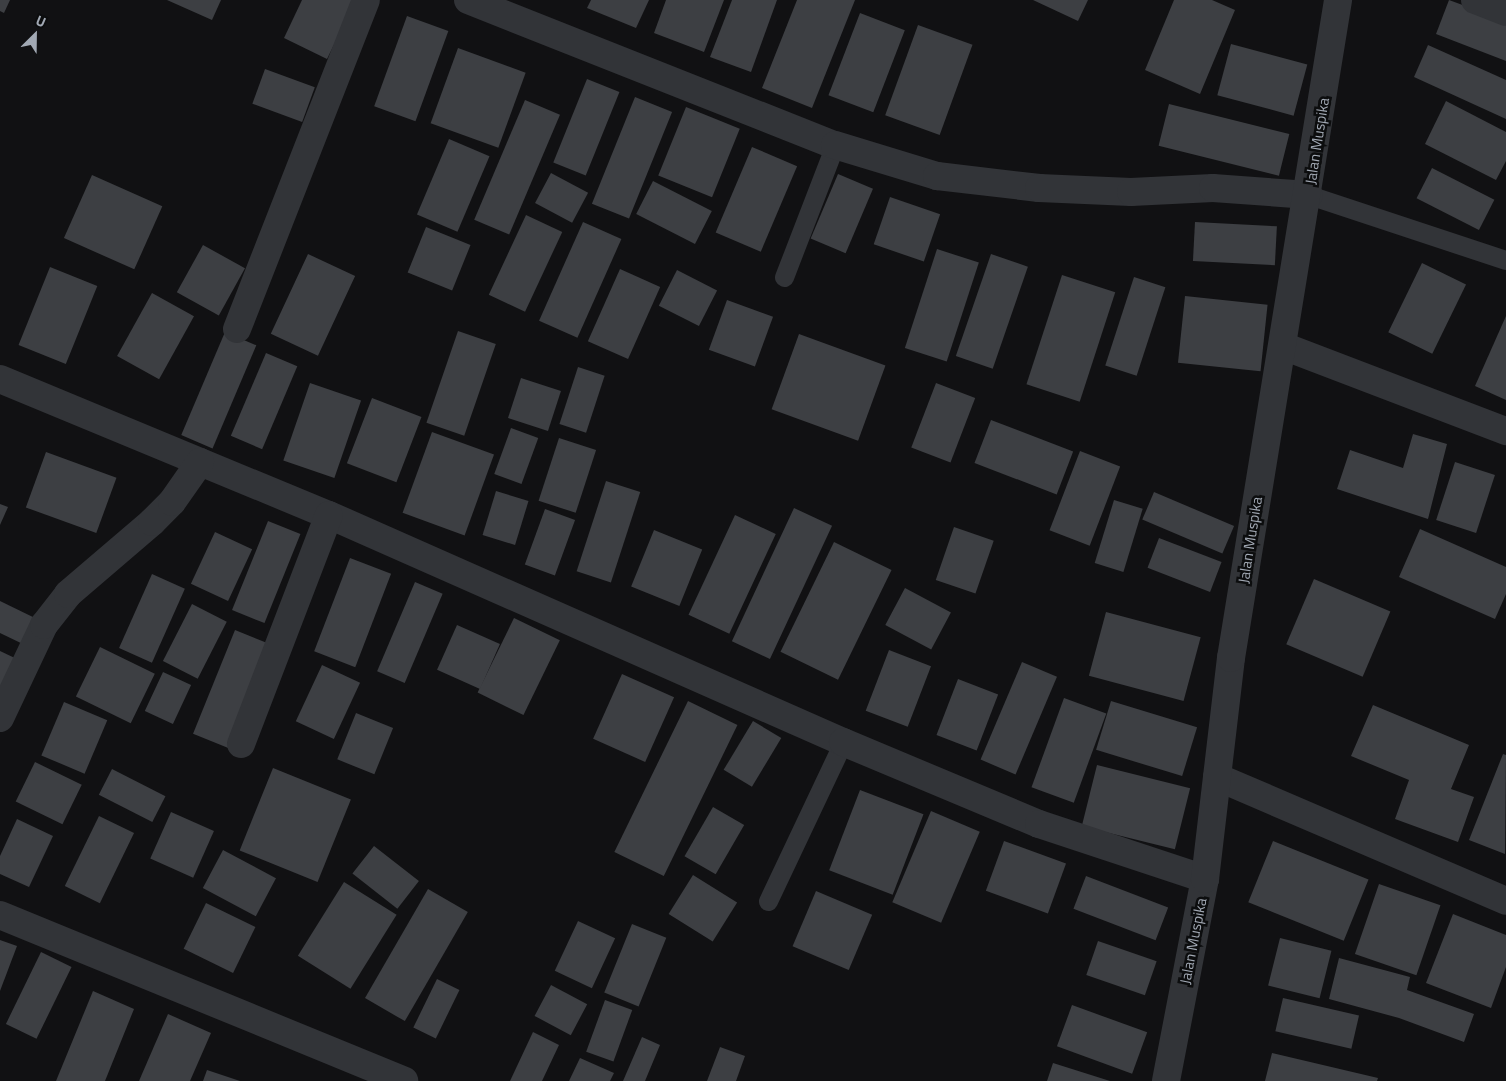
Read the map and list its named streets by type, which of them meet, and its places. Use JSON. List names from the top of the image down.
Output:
{
  "streets": {
    "street": ["Jalan Muspika"]
  },
  "north": "top right"
}
